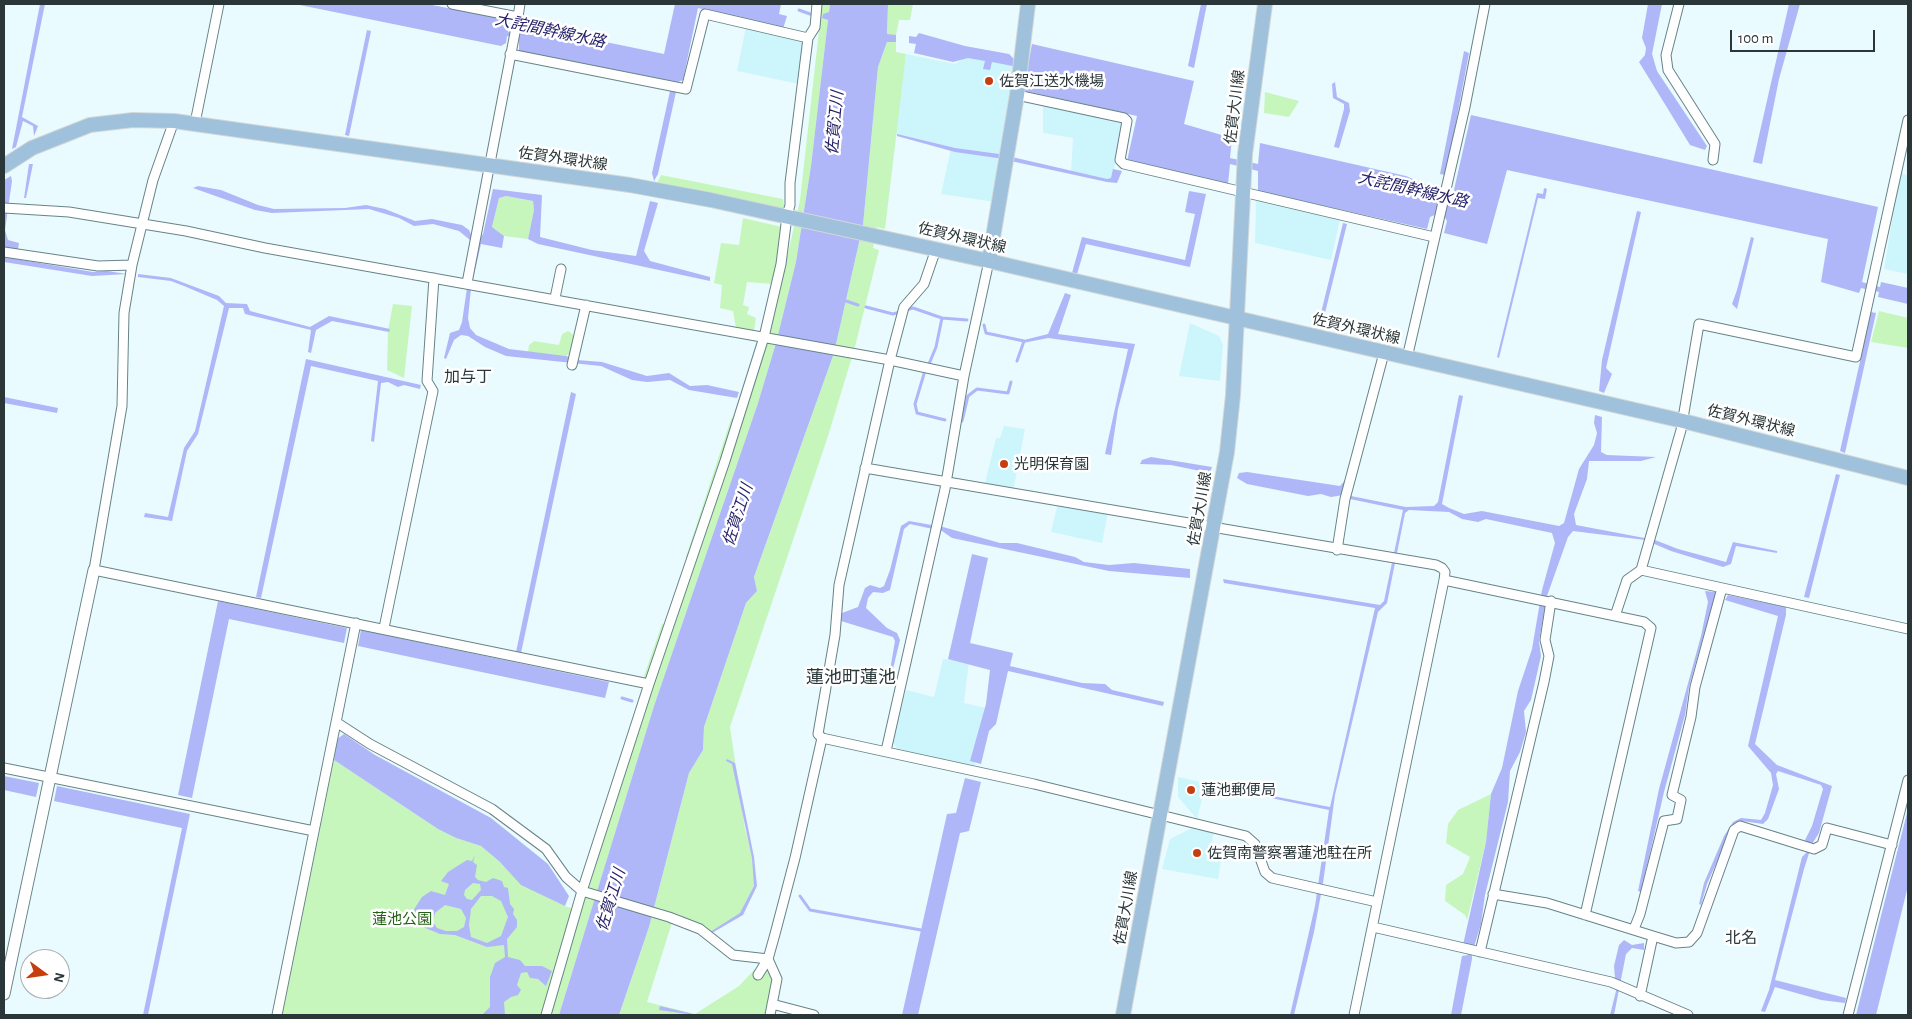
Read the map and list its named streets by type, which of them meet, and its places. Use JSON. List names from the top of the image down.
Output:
{
  "streets": {
    "main road": ["佐賀大川線", "佐賀外環状線"]
  },
  "crossings": [
    ["佐賀大川線", "佐賀外環状線"]
  ],
  "districts": ["加与丁", "蓮池町蓮池", "北名"],
  "water": ["大詫間幹線水路", "佐賀江川"],
  "parks": ["蓮池公園"],
  "places": [
    "佐賀江送水機場",
    "光明保育園",
    "蓮池郵便局",
    "佐賀南警察署蓮池駐在所"
  ],
  "scale_bar": "100 m",
  "north": "right"
}
